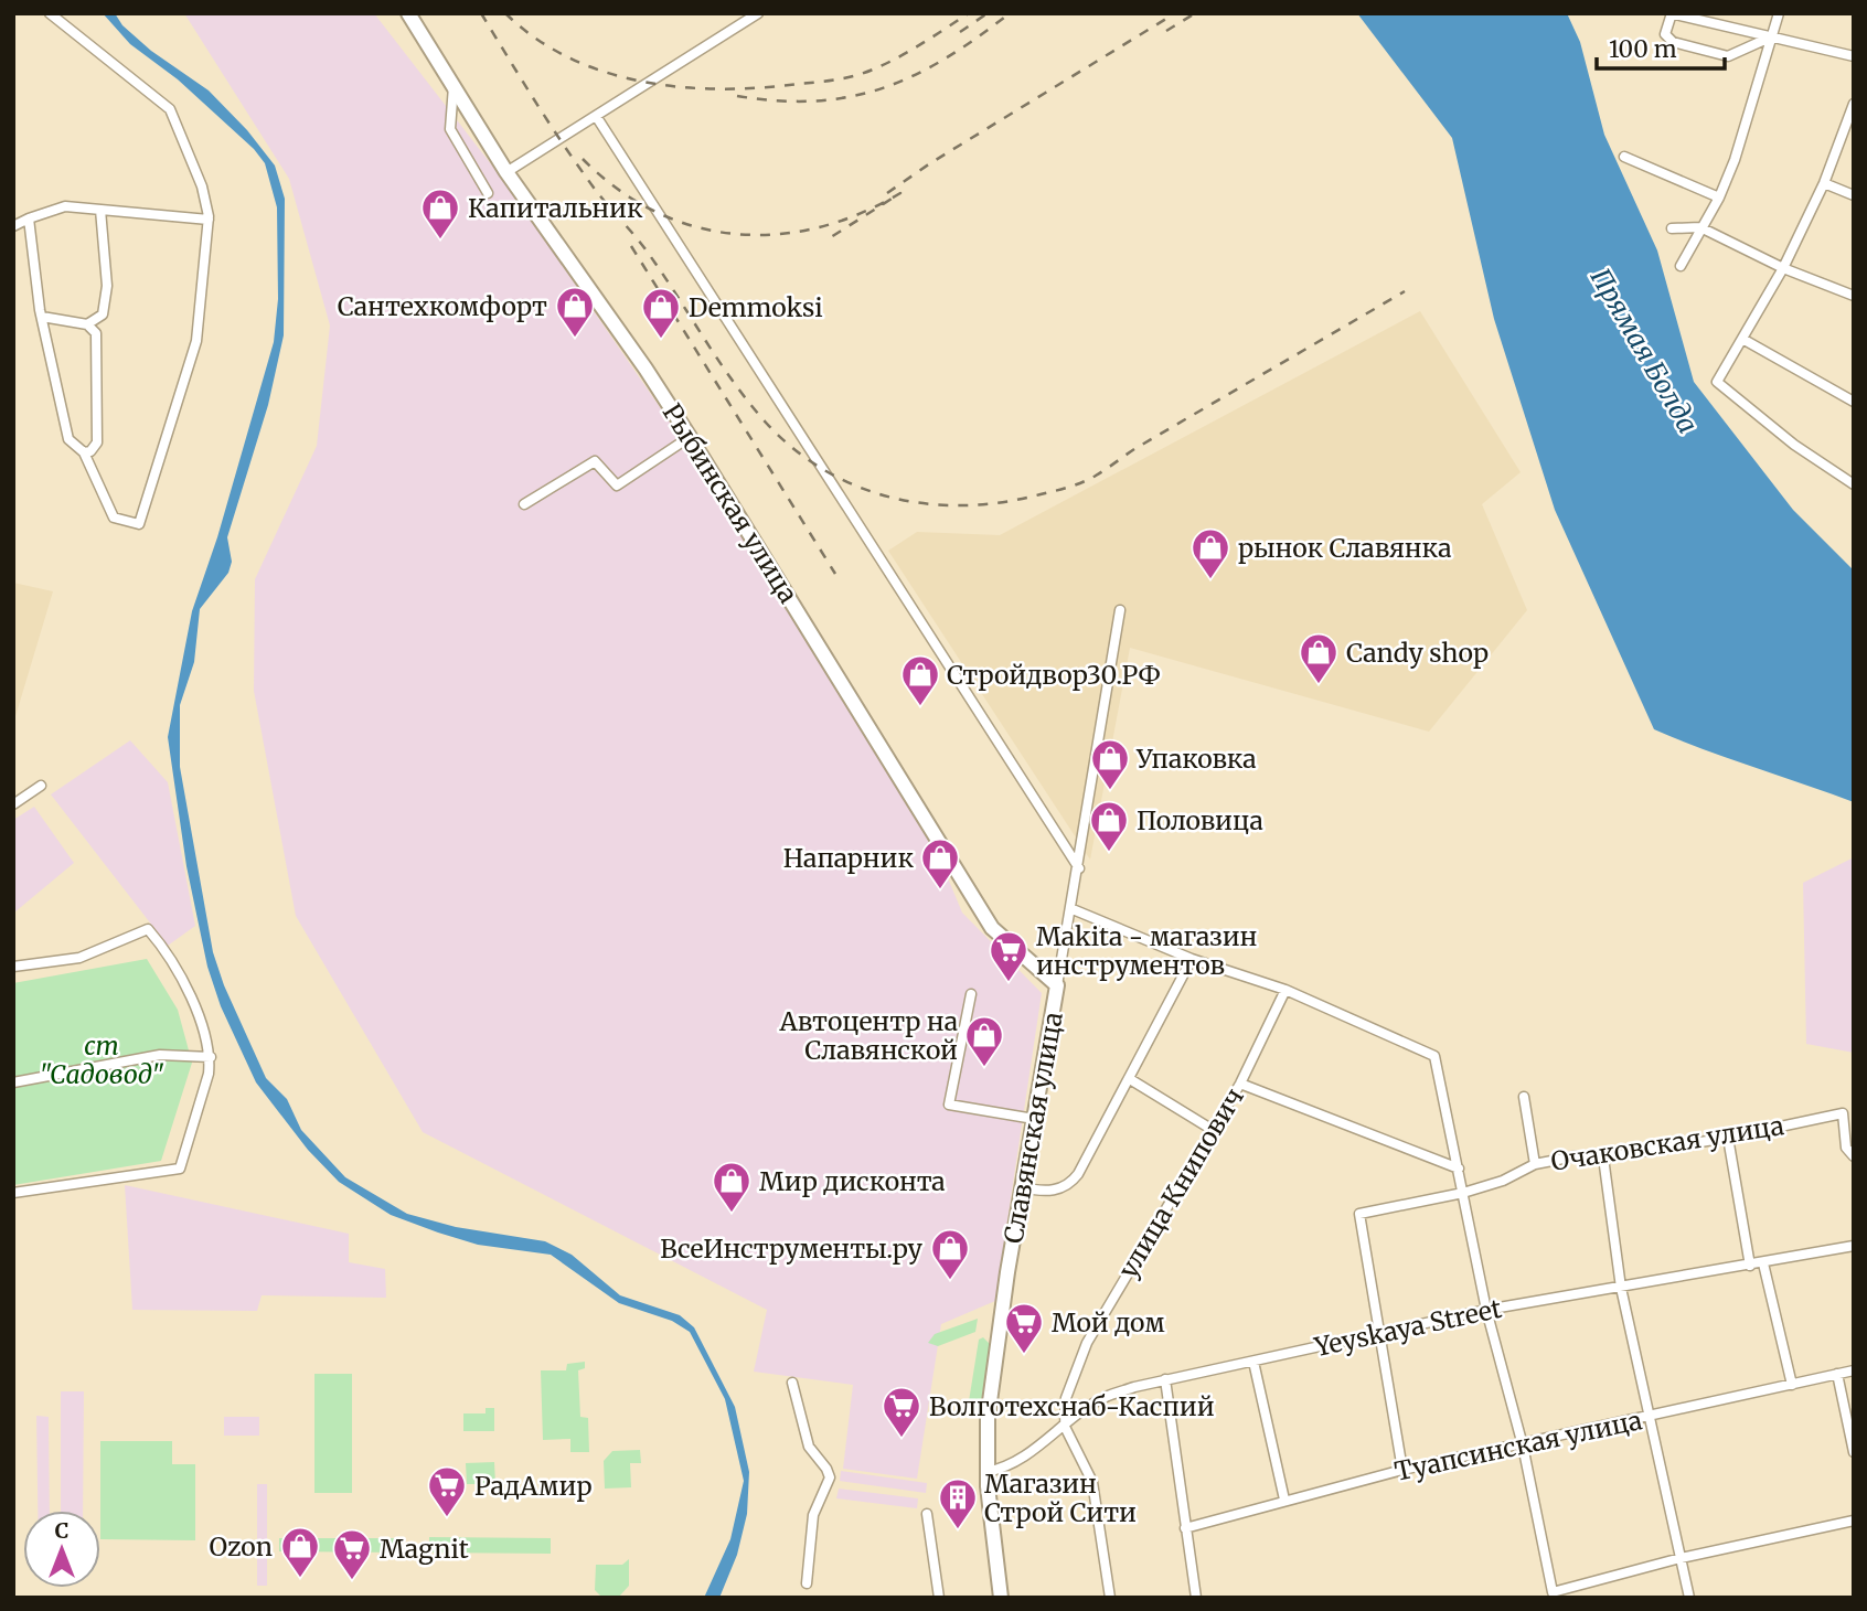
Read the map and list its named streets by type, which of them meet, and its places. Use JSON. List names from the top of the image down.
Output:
{
  "streets": {
    "main road": ["Рыбинская улица", "Славянская улица"],
    "street": [
      "Очаковская улица",
      "улица Книпович",
      "Yeyskaya Street",
      "Туапсинская улица"
    ]
  },
  "crossings": [
    ["Рыбинская улица", "Славянская улица"],
    ["Славянская улица", "Yeyskaya Street"],
    ["Очаковская улица", "Yeyskaya Street"],
    ["улица Книпович", "Yeyskaya Street"]
  ],
  "water": ["Прямая Болда"],
  "parks": ["ст \"Садовод\""],
  "places": {
    "shop": [
      "Капитальник",
      "Сантехкомфорт",
      "Demmoksi",
      "рынок Славянка",
      "Candy shop",
      "Стройдвор30.РФ",
      "Упаковка",
      "Половица",
      "Напарник",
      "Автоцентр на Славянской",
      "Мир дисконта",
      "ВсеИнструменты.ру",
      "Ozon"
    ],
    "supermarket": [
      "Makita - магазин инструментов",
      "Мой дом",
      "Волготехснаб-Каспий",
      "РадАмир",
      "Magnit"
    ],
    "building": ["Магазин Строй Сити"]
  },
  "scale_bar": "100 m",
  "north": "top"
}
